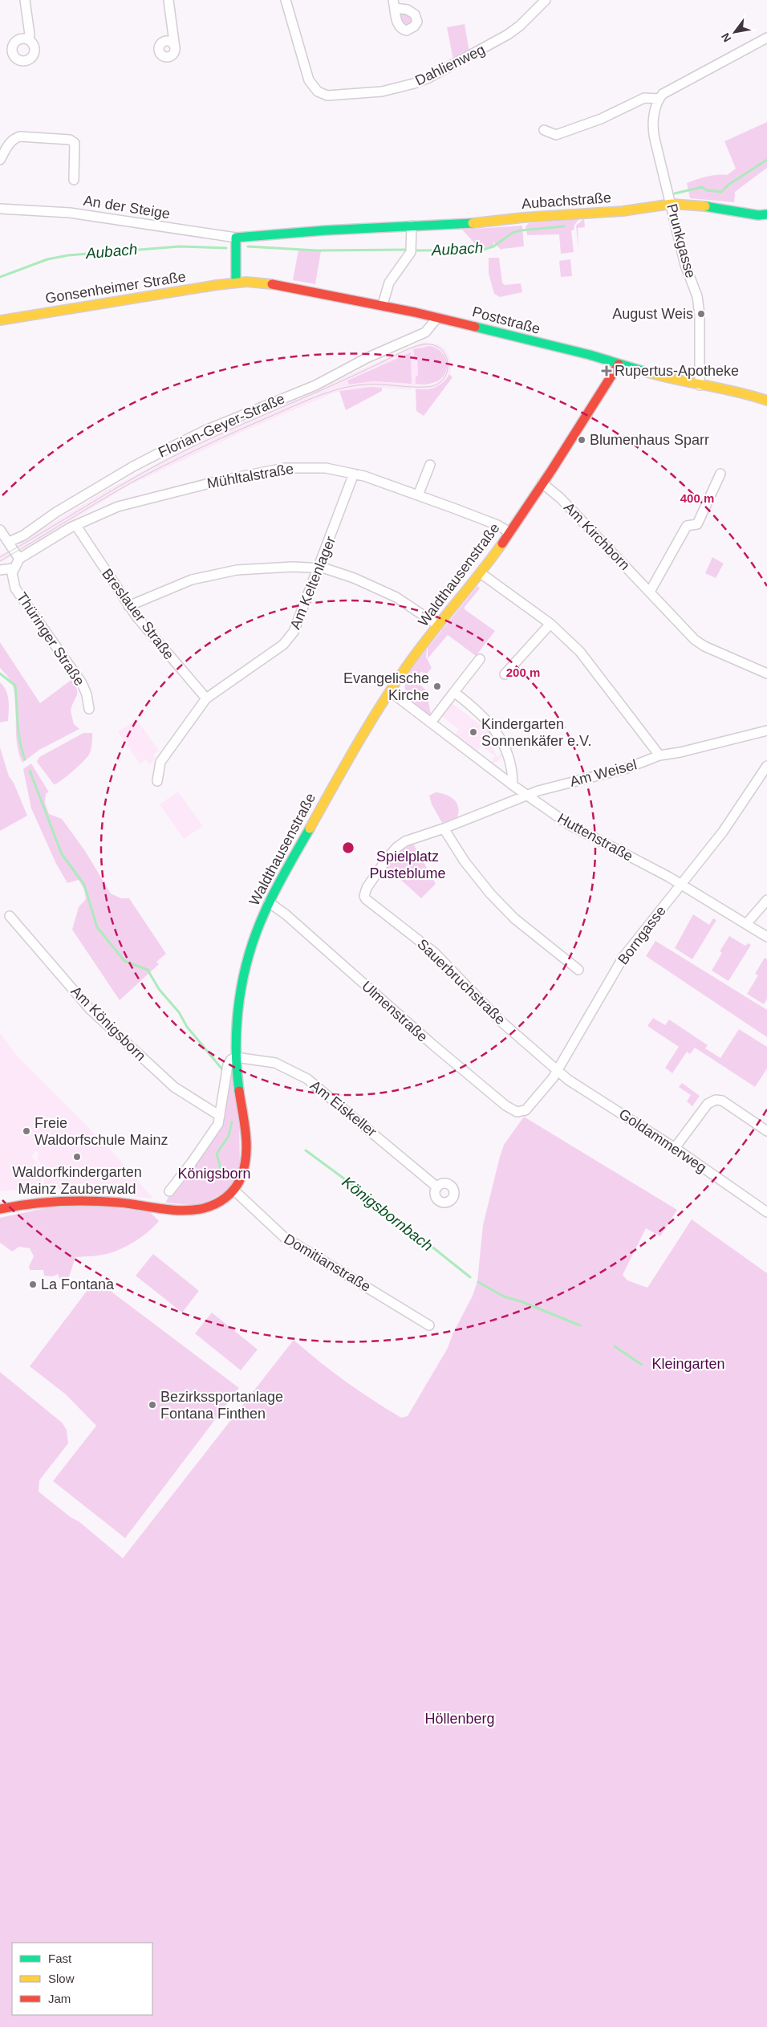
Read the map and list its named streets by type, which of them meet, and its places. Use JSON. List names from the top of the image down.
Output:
{
  "streets": {
    "main road": [
      "Aubachstraße",
      "Gonsenheimer Straße",
      "Poststraße",
      "Waldthausenstraße"
    ],
    "street": [
      "Dahlienweg",
      "An der Steige",
      "Prunkgasse",
      "Florian-Geyer-Straße",
      "Mühltalstraße",
      "Am Kirchborn",
      "Am Keltenlager",
      "Breslauer Straße",
      "Thüringer Straße",
      "Am Weisel",
      "Huttenstraße",
      "Borngasse",
      "Sauerbruchstraße",
      "Ulmenstraße",
      "Am Königsborn",
      "Am Eiskeller",
      "Goldammerweg",
      "Domitianstraße"
    ]
  },
  "crossings": [
    ["Aubachstraße", "An der Steige"],
    ["Aubachstraße", "Prunkgasse"],
    ["Prunkgasse", "Poststraße"],
    ["Gonsenheimer Straße", "Poststraße"],
    ["Poststraße", "Florian-Geyer-Straße"],
    ["Poststraße", "Waldthausenstraße"],
    ["Mühltalstraße", "Waldthausenstraße"],
    ["Mühltalstraße", "Am Keltenlager"],
    ["Mühltalstraße", "Breslauer Straße"],
    ["Am Kirchborn", "Waldthausenstraße"],
    ["Waldthausenstraße", "Huttenstraße"],
    ["Waldthausenstraße", "Ulmenstraße"],
    ["Waldthausenstraße", "Am Eiskeller"],
    ["Waldthausenstraße", "Domitianstraße"],
    ["Am Keltenlager", "Breslauer Straße"],
    ["Am Weisel", "Huttenstraße"],
    ["Am Weisel", "Sauerbruchstraße"],
    ["Huttenstraße", "Borngasse"],
    ["Borngasse", "Sauerbruchstraße"],
    ["Borngasse", "Ulmenstraße"],
    ["Borngasse", "Goldammerweg"],
    ["Sauerbruchstraße", "Goldammerweg"]
  ],
  "water": ["Aubach", "Königsbornbach"],
  "parks": [
    "Spielplatz Pusteblume",
    "Königsborn",
    "Kleingarten",
    "Höllenberg"
  ],
  "places": {
    "other": [
      "August Weis",
      "Blumenhaus Sparr",
      "Evangelische Kirche",
      "Kindergarten Sonnenkäfer e.V.",
      "Freie Waldorfschule Mainz",
      "Waldorfkindergarten Mainz Zauberwald",
      "La Fontana",
      "Bezirkssportanlage Fontana Finthen"
    ],
    "health": ["Rupertus-Apotheke"]
  },
  "legend": ["Fast", "Slow", "Jam"],
  "north": "bottom left",
  "rings": ["400 m", "200 m"]
}
